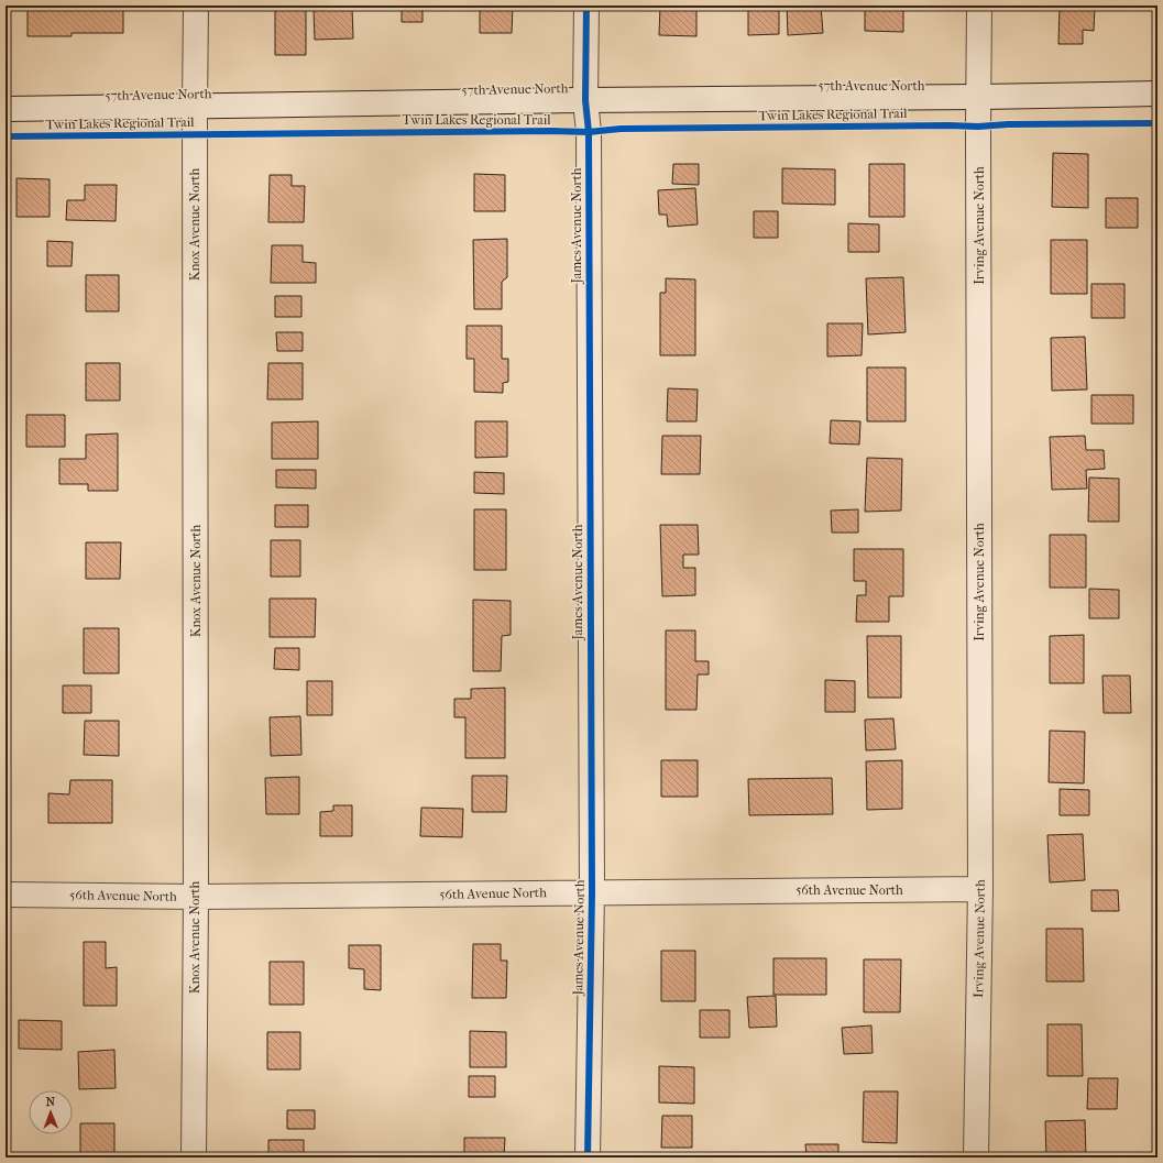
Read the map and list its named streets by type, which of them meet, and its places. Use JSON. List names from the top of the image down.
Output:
{
  "streets": {
    "street": [
      "57th Avenue North",
      "Knox Avenue North",
      "James Avenue North",
      "Irving Avenue North",
      "56th Avenue North"
    ],
    "cycle path": ["Twin Lakes Regional Trail"]
  },
  "crossings": [
    ["57th Avenue North", "Knox Avenue North"],
    ["57th Avenue North", "James Avenue North"],
    ["57th Avenue North", "Irving Avenue North"],
    ["Knox Avenue North", "56th Avenue North"],
    ["James Avenue North", "56th Avenue North"],
    ["Irving Avenue North", "56th Avenue North"]
  ],
  "north": "top"
}
